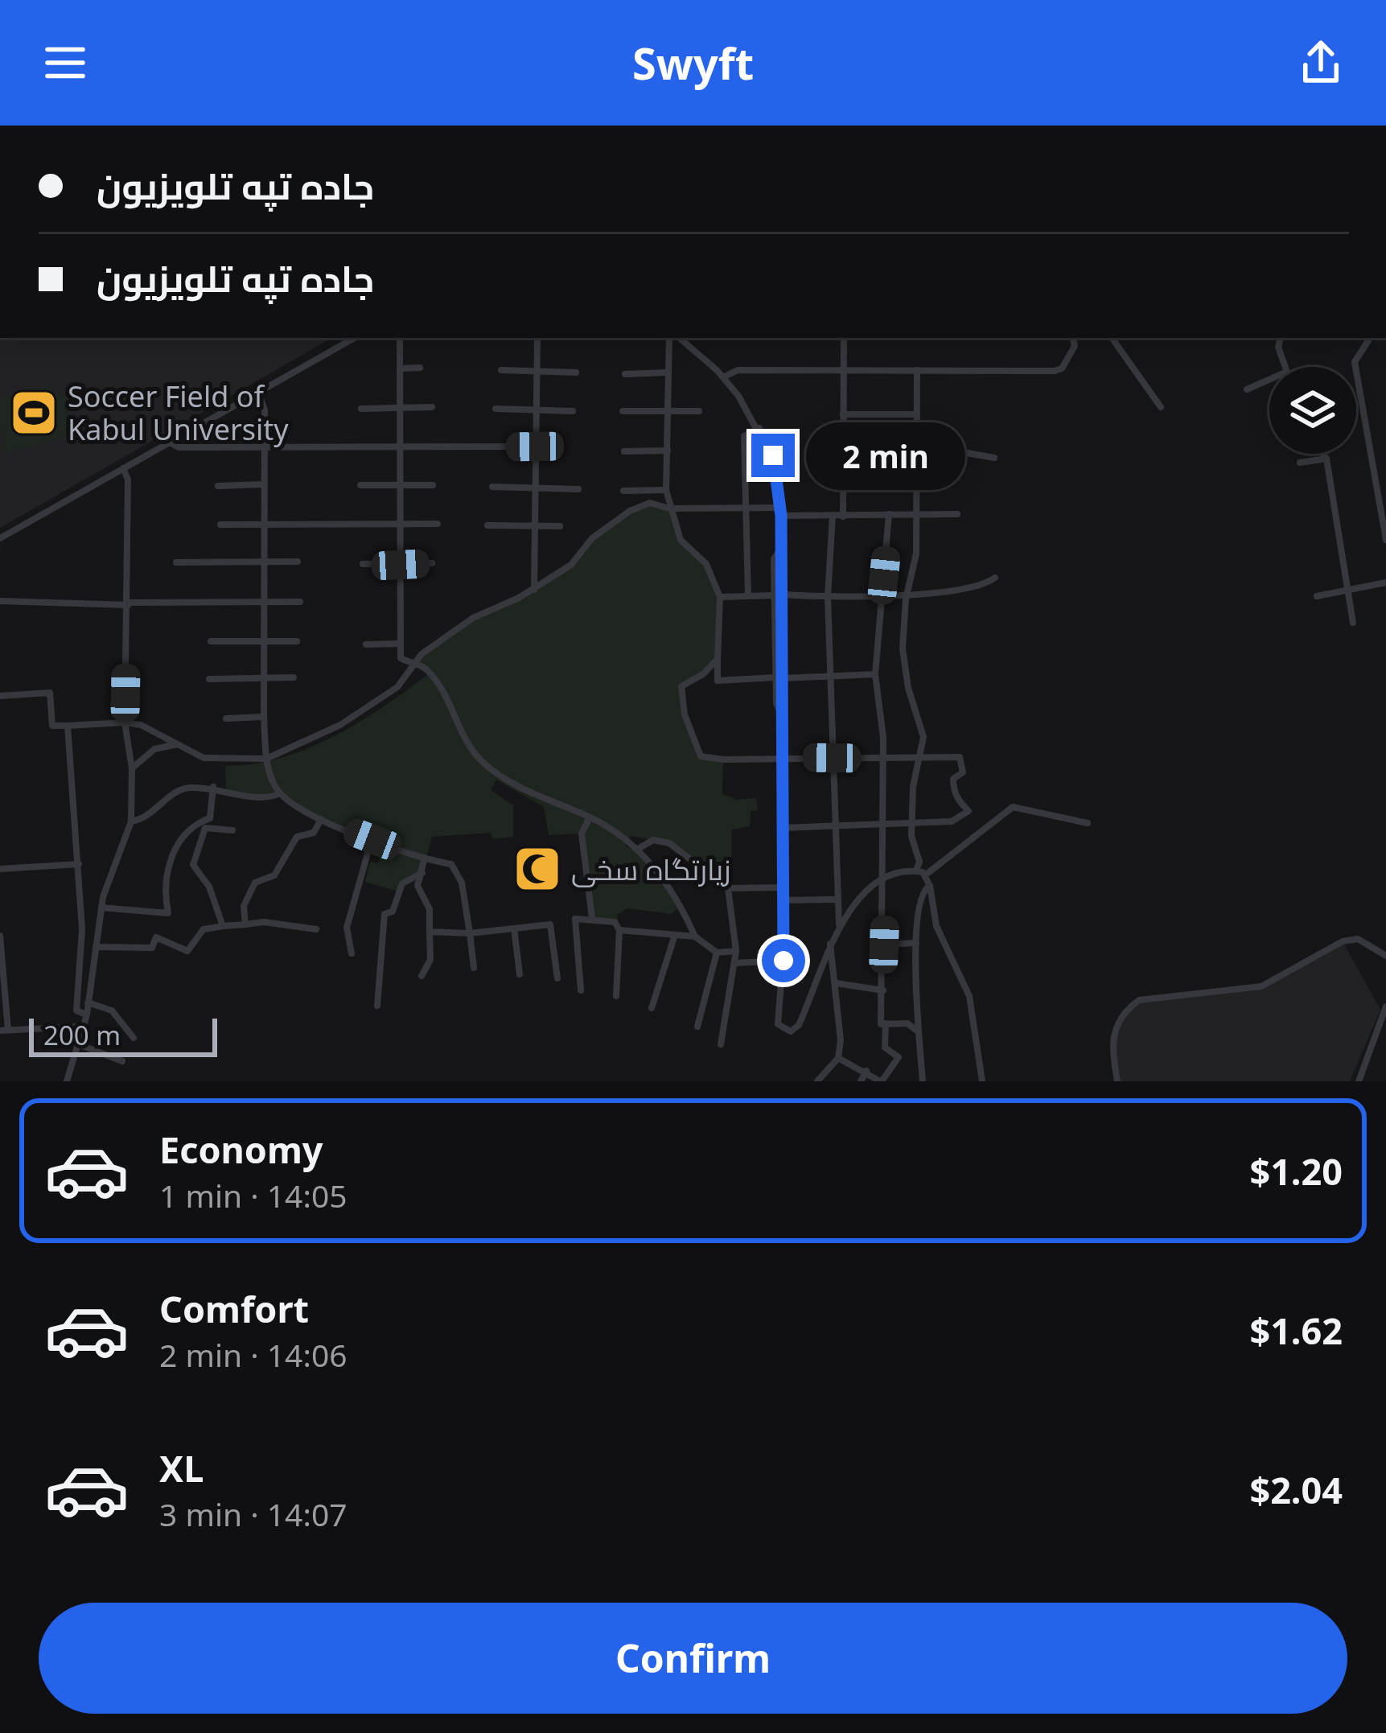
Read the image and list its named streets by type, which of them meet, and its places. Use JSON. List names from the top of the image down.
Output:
{
  "places": {
    "sports": ["Soccer Field of Kabul University"],
    "mosque": ["زیارتگاه سخی"]
  },
  "scale_bar": "200 m",
  "page": {
    "header": "Swyft",
    "banner": ["جاده تپه تلویزیون", "جاده تپه تلویزیون"],
    "bubble": "2 min",
    "scale": "200 m",
    "list": [
      {
        "name": "Economy",
        "note": "1 min · 14:05",
        "value": "$1.20"
      },
      {
        "name": "Comfort",
        "note": "2 min · 14:06",
        "value": "$1.62"
      },
      {
        "name": "XL",
        "note": "3 min · 14:07",
        "value": "$2.04"
      }
    ],
    "buttons": "Confirm"
  }
}
